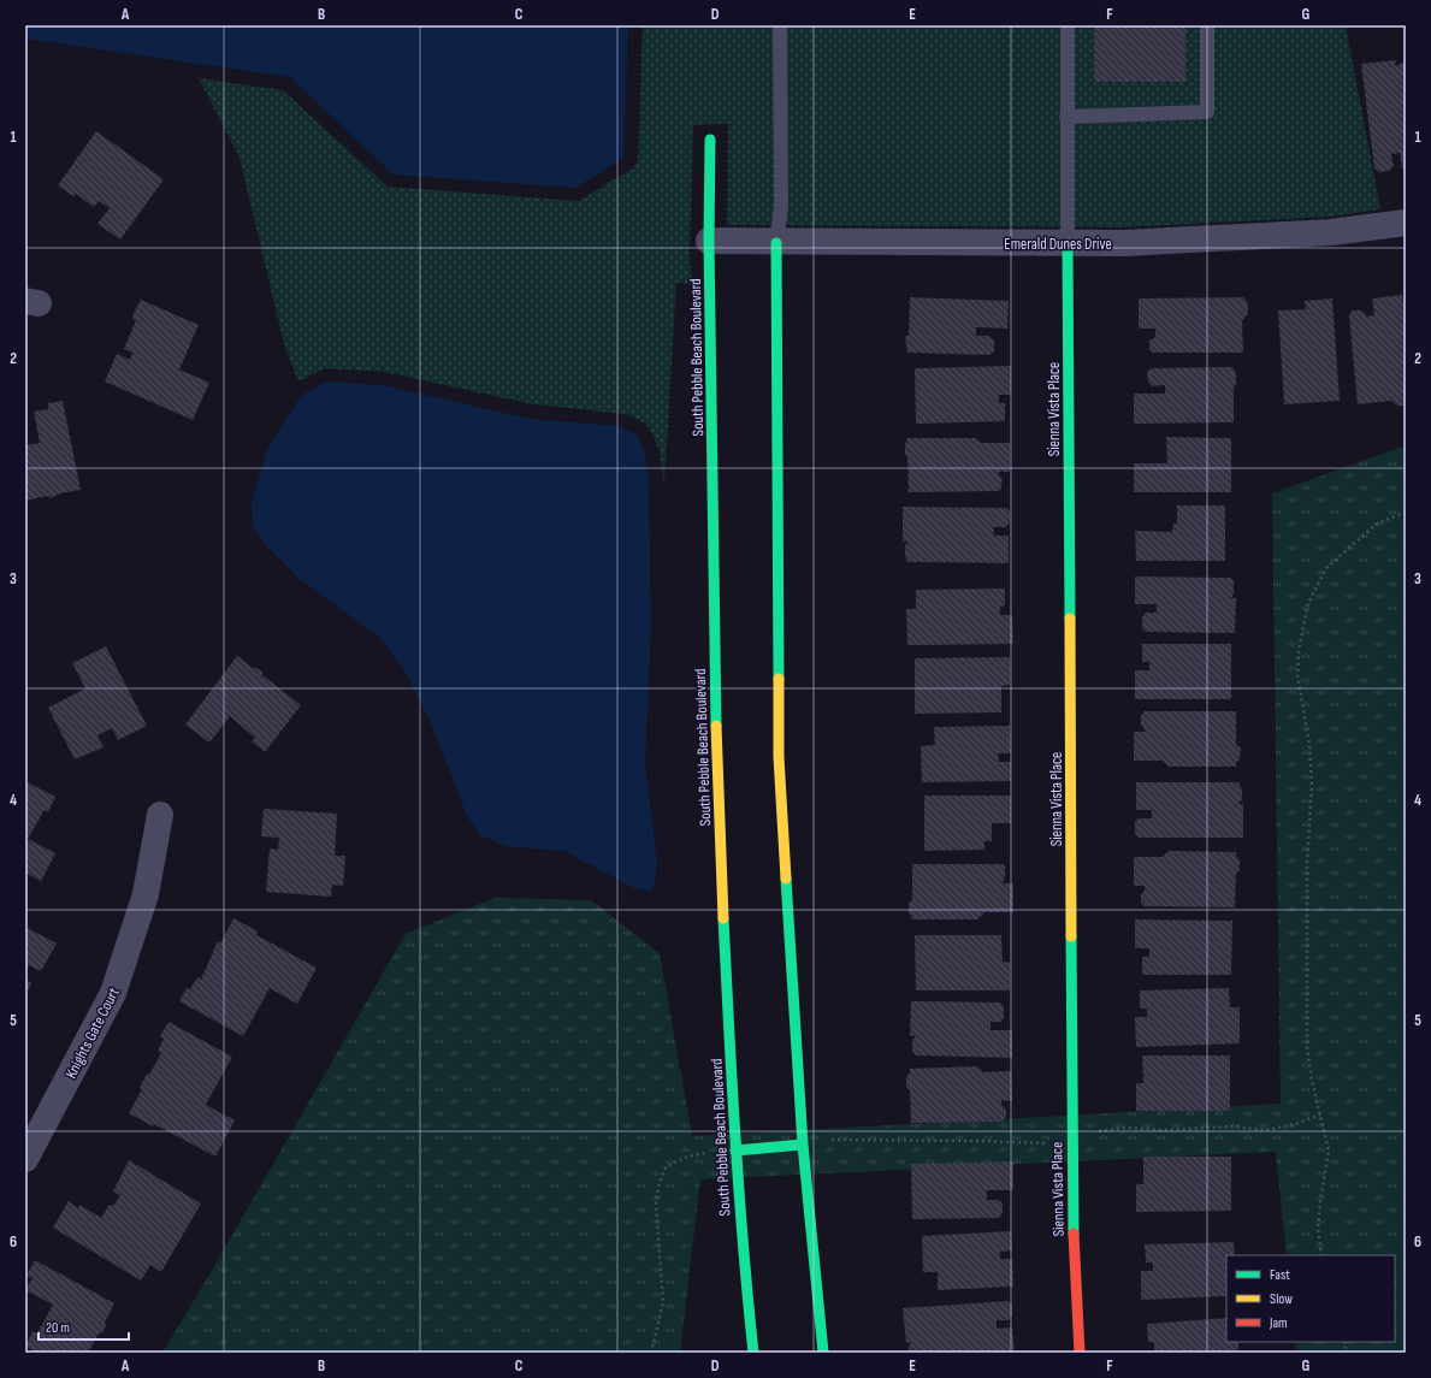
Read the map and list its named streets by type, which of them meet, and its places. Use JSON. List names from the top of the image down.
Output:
{
  "streets": {
    "street": [
      "Emerald Dunes Drive",
      "South Pebble Beach Boulevard",
      "Sienna Vista Place",
      "Knights Gate Court"
    ]
  },
  "crossings": [
    ["Emerald Dunes Drive", "South Pebble Beach Boulevard"],
    ["Emerald Dunes Drive", "Sienna Vista Place"]
  ],
  "legend": ["Fast", "Slow", "Jam"],
  "scale_bar": "20 m",
  "grid": {
    "columns": [
      "A",
      "B",
      "C",
      "D",
      "E",
      "F",
      "G"
    ],
    "rows": [
      "1",
      "2",
      "3",
      "4",
      "5",
      "6"
    ]
  }
}
